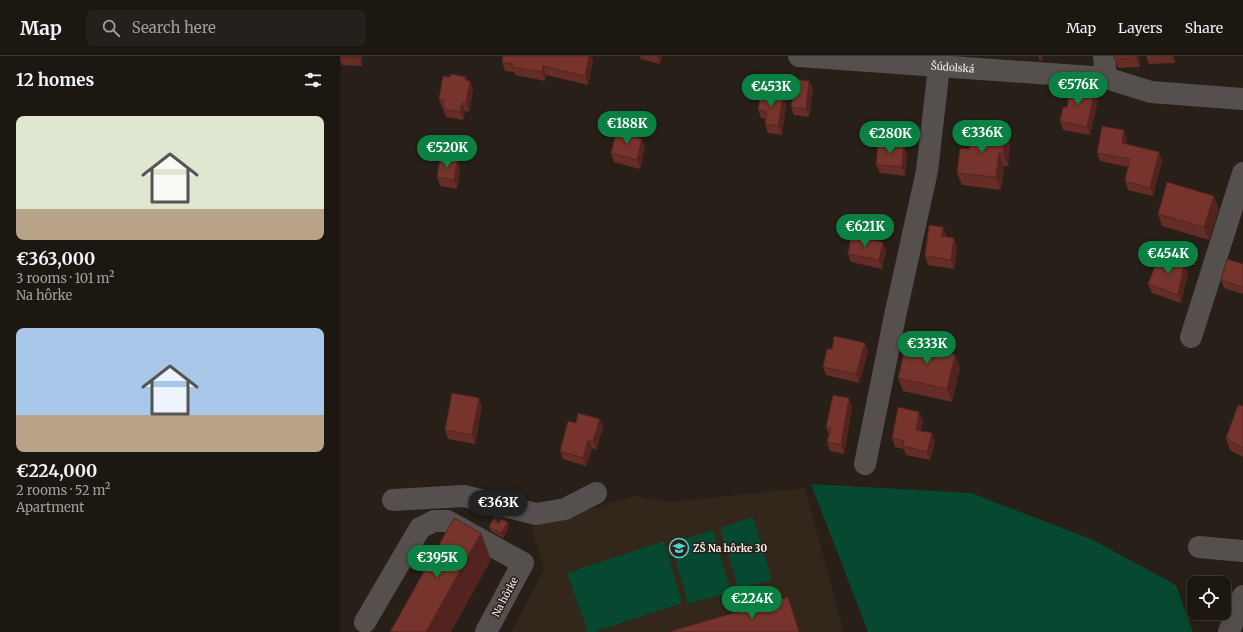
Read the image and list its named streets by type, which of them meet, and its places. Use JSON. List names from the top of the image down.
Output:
{
  "streets": {
    "street": ["Šúdolská", "Na hôrke"]
  },
  "places": {
    "school or university": ["ZŠ Na hôrke 30"]
  },
  "page": {
    "header": "Map",
    "search": "Search here",
    "nav": ["Map", "Layers", "Share"],
    "heading": "12 homes",
    "price": [
      "€576K",
      "€453K",
      "€188K",
      "€336K",
      "€280K",
      "€520K",
      "€621K",
      "€454K",
      "€333K",
      "€363K",
      "€395K",
      "€224K"
    ],
    "list": [
      {
        "name": "€363,000",
        "note": "3 rooms · 101 m² · Na hôrke"
      },
      {
        "name": "€224,000",
        "note": "2 rooms · 52 m² · Apartment"
      }
    ]
  }
}
